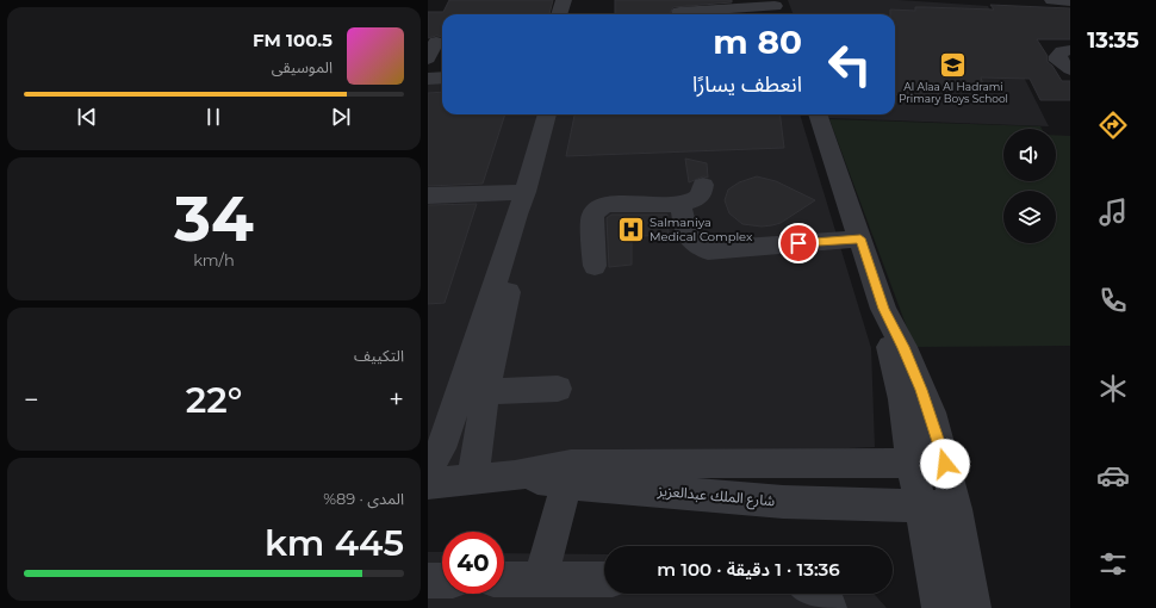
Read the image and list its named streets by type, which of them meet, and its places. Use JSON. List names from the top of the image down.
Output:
{
  "streets": {
    "street": ["شارع الملك عبدالعزيز"]
  },
  "places": {
    "school or university": ["Al Alaa Al Hadrami Primary Boys School"],
    "hospital": ["Salmaniya Medical Complex"]
  },
  "page": {
    "tabs": "13:35",
    "turn": ["80 m", "انعطف يسارًا"],
    "song": ["100.5 FM", "الموسيقى"],
    "tile": [
      ["34", "km/h"],
      "التكييف",
      ["المدى · 89%", "445 km"]
    ],
    "heat": ["−", "22°", "+"],
    "limit": "40",
    "trip": "13:36 · 1 دقيقة · 100 m"
  }
}
